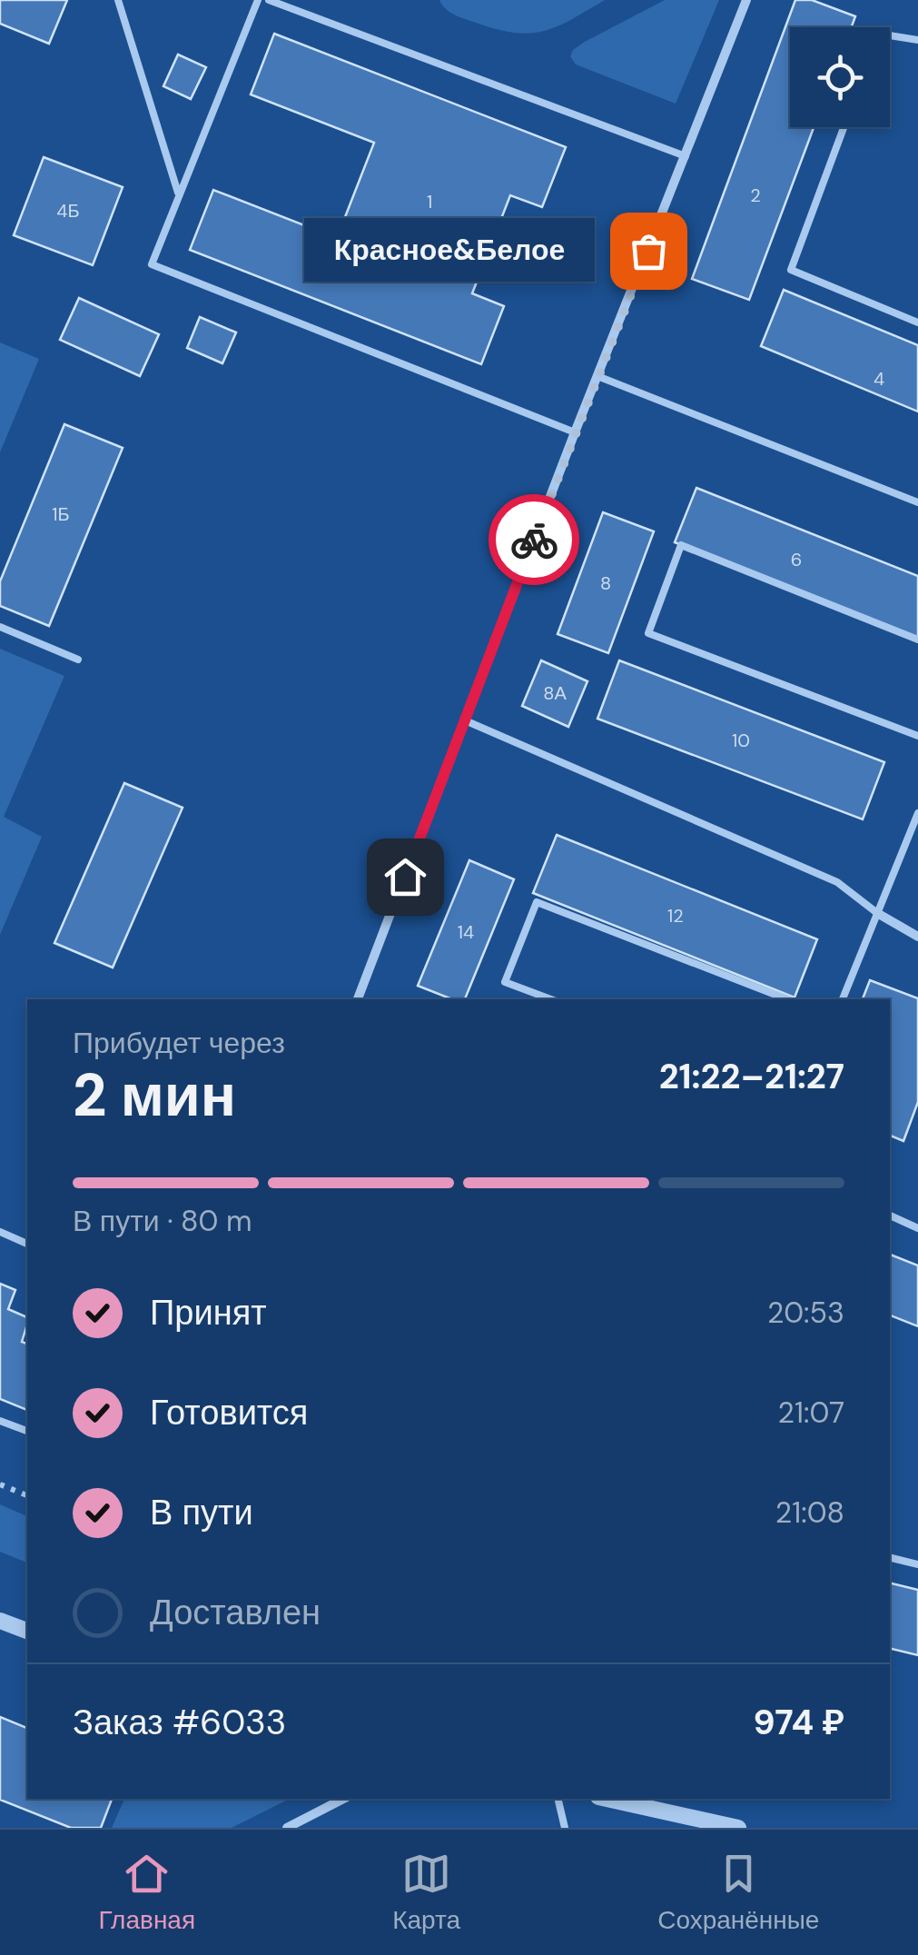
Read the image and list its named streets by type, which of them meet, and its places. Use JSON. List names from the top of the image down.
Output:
{
  "places": ["Красное&Белое"],
  "house_numbers": [
    "2",
    "1",
    "4Б",
    "4",
    "1Б",
    "6",
    "8",
    "8А",
    "10",
    "12",
    "14"
  ],
  "page": {
    "bubble": "Красное&Белое",
    "heading": ["2 мин", "Прибудет через", "21:22–21:27"],
    "panel": ["Заказ #6033", "974 ₽"],
    "bar": "В пути · 80 m",
    "list": [
      ["Принят", "20:53"],
      ["Готовится", "21:07"],
      ["В пути", "21:08"],
      "Доставлен"
    ],
    "tabs": ["Главная", "Карта", "Сохранённые"]
  }
}
